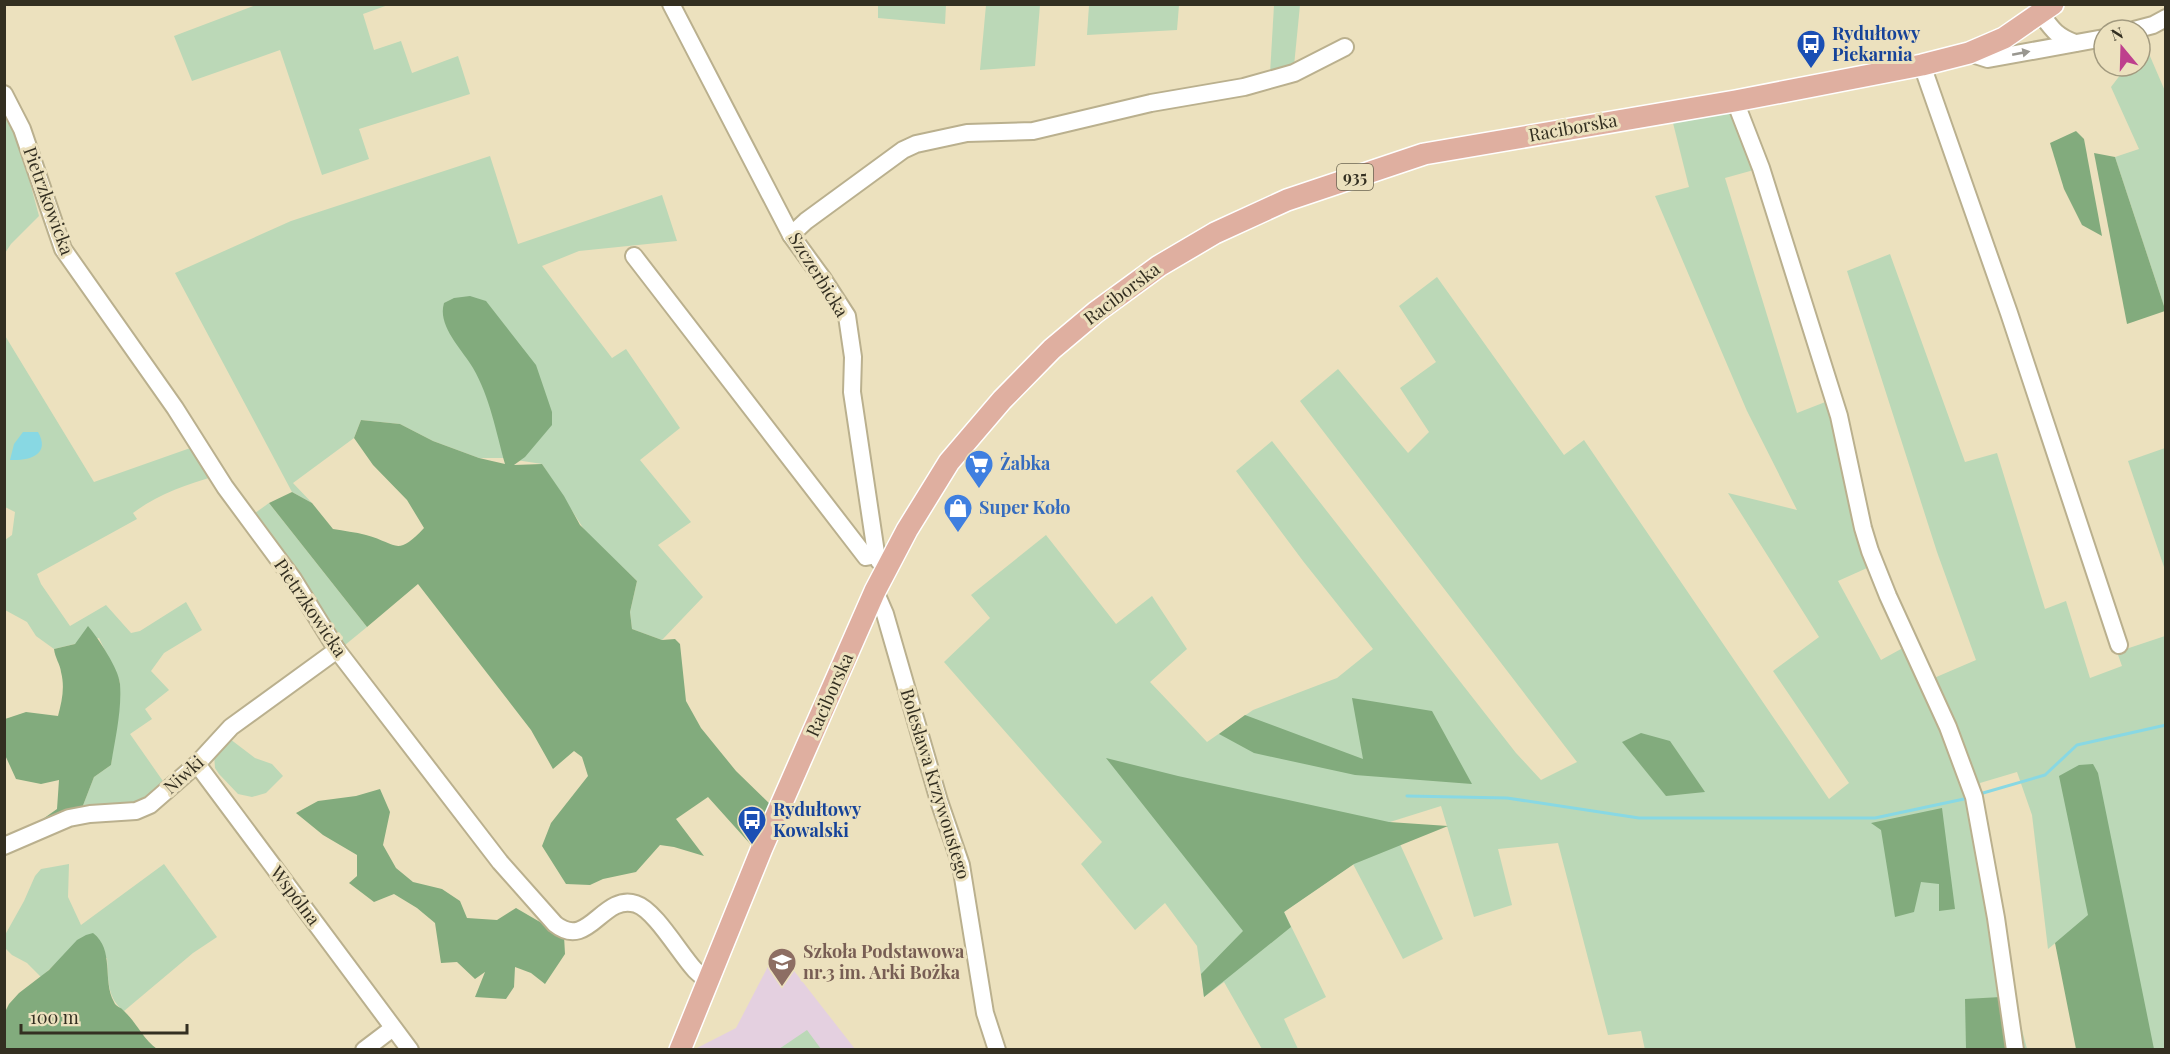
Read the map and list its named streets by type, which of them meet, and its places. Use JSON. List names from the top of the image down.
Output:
{
  "streets": {
    "main road": ["Raciborska", "935"],
    "street": [
      "Pietrzkowicka",
      "Szczerbicka",
      "Niwki",
      "Bolesława Krzywoustego",
      "Wspólna"
    ]
  },
  "crossings": [
    ["Raciborska", "Pietrzkowicka"],
    ["Raciborska", "Szczerbicka"],
    ["Raciborska", "Bolesława Krzywoustego"],
    ["Pietrzkowicka", "Niwki"],
    ["Niwki", "Wspólna"]
  ],
  "places": {
    "bus stop": ["Rydułtowy Piekarnia", "Rydułtowy Kowalski"],
    "supermarket": ["Żabka"],
    "shop": ["Super Koło"],
    "school or university": ["Szkoła Podstawowa nr.3 im. Arki Bożka"]
  },
  "scale_bar": "100 m",
  "north": "top"
}
